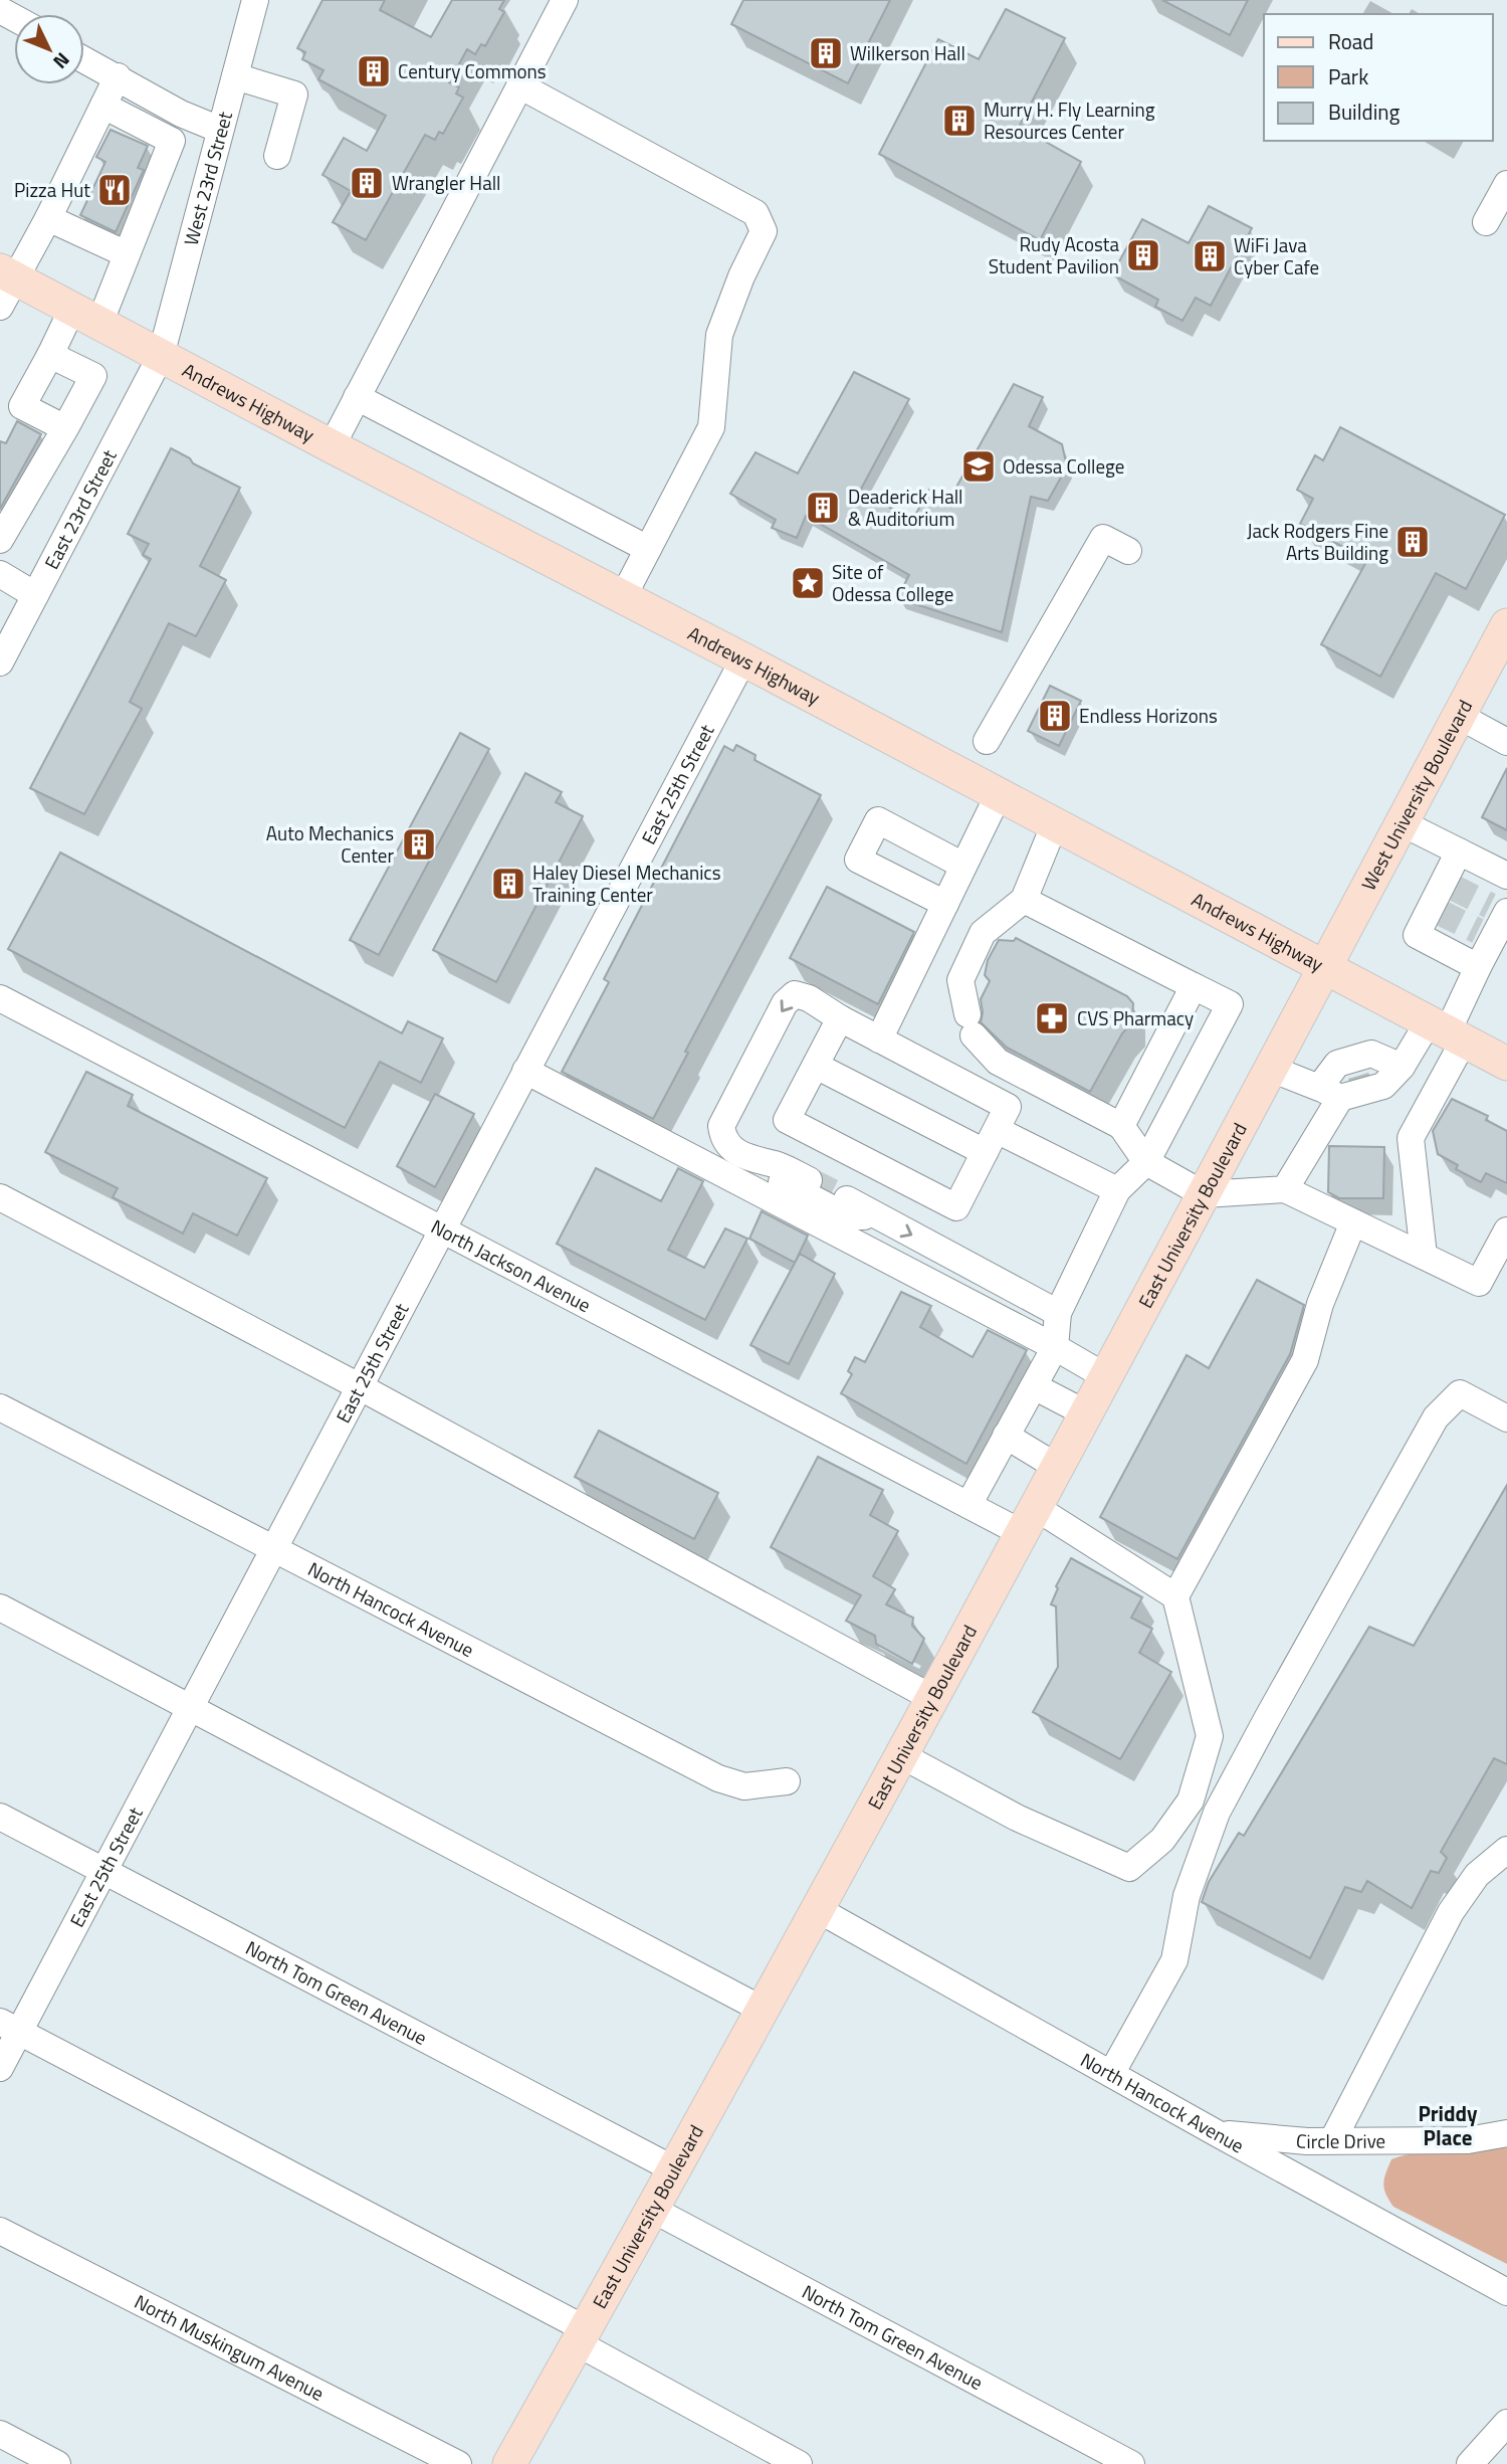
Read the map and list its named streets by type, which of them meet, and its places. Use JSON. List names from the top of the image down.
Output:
{
  "streets": {
    "main road": ["Andrews Highway", "West University Boulevard", "East University Boulevard"],
    "street": [
      "West 23rd Street",
      "East 23rd Street",
      "East 25th Street",
      "North Jackson Avenue",
      "North Hancock Avenue",
      "North Tom Green Avenue",
      "Circle Drive",
      "North Muskingum Avenue"
    ]
  },
  "crossings": [
    ["West 23rd Street", "Andrews Highway"],
    ["West 23rd Street", "East 23rd Street"],
    ["Andrews Highway", "East 23rd Street"],
    ["Andrews Highway", "East 25th Street"],
    ["Andrews Highway", "West University Boulevard"],
    ["Andrews Highway", "East University Boulevard"],
    ["East 25th Street", "North Jackson Avenue"],
    ["East 25th Street", "North Hancock Avenue"],
    ["East 25th Street", "North Tom Green Avenue"],
    ["West University Boulevard", "East University Boulevard"],
    ["East University Boulevard", "North Jackson Avenue"],
    ["East University Boulevard", "North Hancock Avenue"],
    ["East University Boulevard", "North Tom Green Avenue"],
    ["North Hancock Avenue", "Circle Drive"]
  ],
  "districts": ["Priddy Place"],
  "places": {
    "building": [
      "Wilkerson Hall",
      "Century Commons",
      "Murry H. Fly Learning Resources Center",
      "Wrangler Hall",
      "Rudy Acosta Student Pavilion",
      "WiFi Java Cyber Cafe",
      "Deaderick Hall & Auditorium",
      "Jack Rodgers Fine Arts Building",
      "Endless Horizons",
      "Auto Mechanics Center",
      "Haley Diesel Mechanics Training Center"
    ],
    "restaurant": ["Pizza Hut"],
    "school or university": ["Odessa College"],
    "place": ["Site of Odessa College"],
    "pharmacy": ["CVS Pharmacy"]
  },
  "legend": ["Road", "Park", "Building"],
  "north": "bottom right"
}
